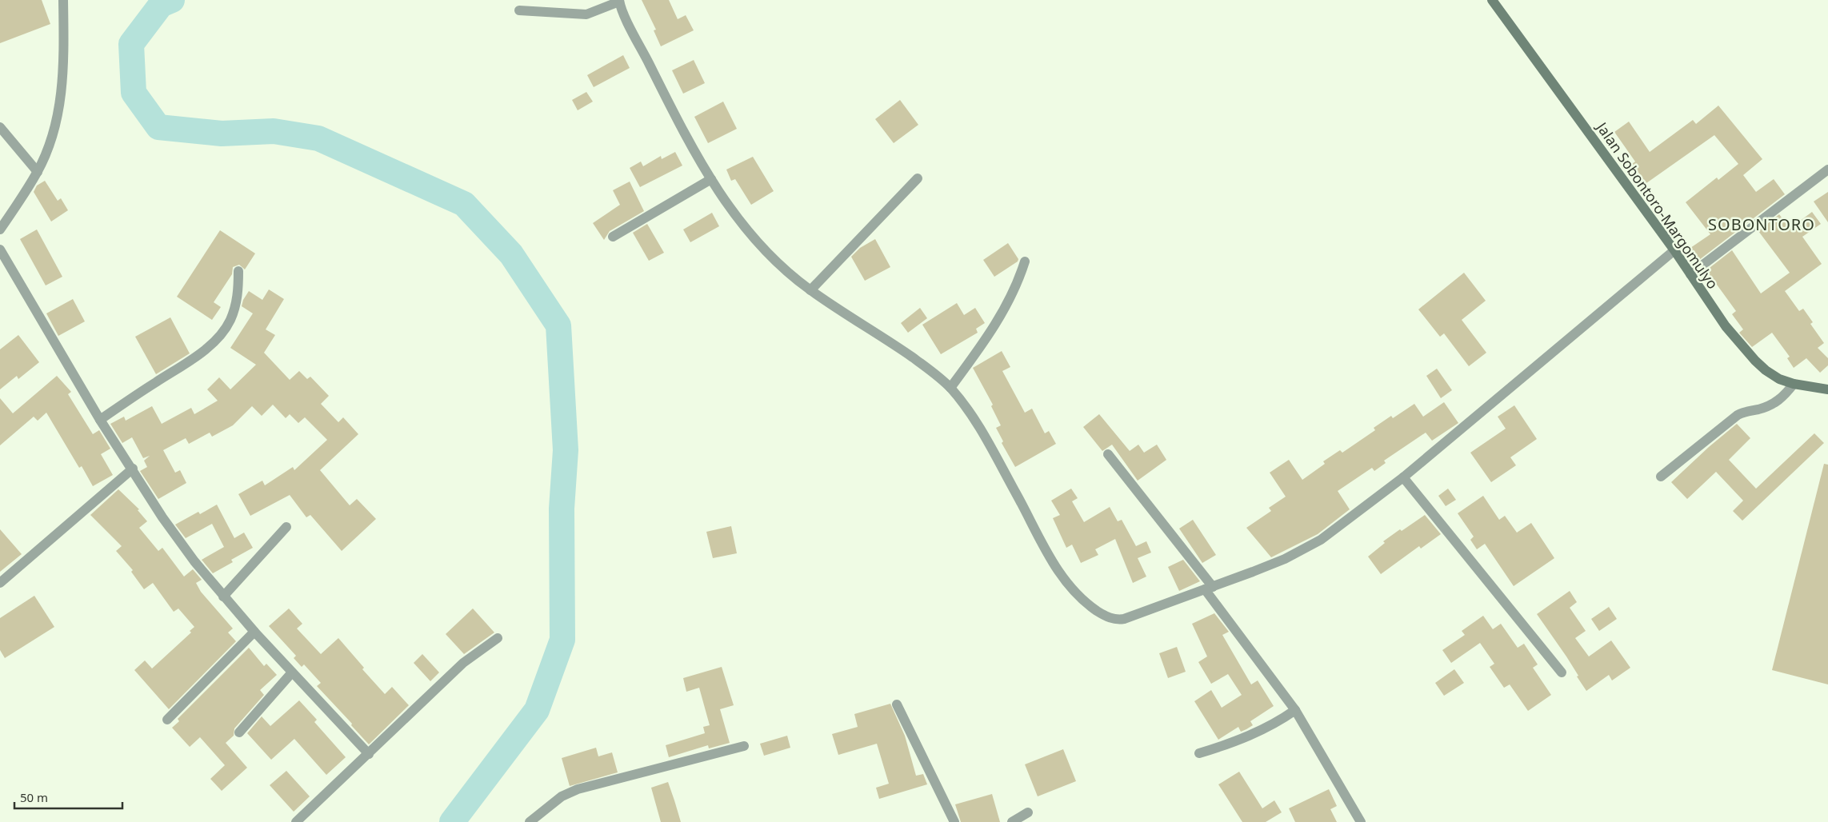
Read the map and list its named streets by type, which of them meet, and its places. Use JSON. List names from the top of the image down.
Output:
{
  "streets": {
    "street": ["Jalan Sobontoro-Margomulyo"]
  },
  "districts": ["SOBONTORO"],
  "scale_bar": "50 m"
}
